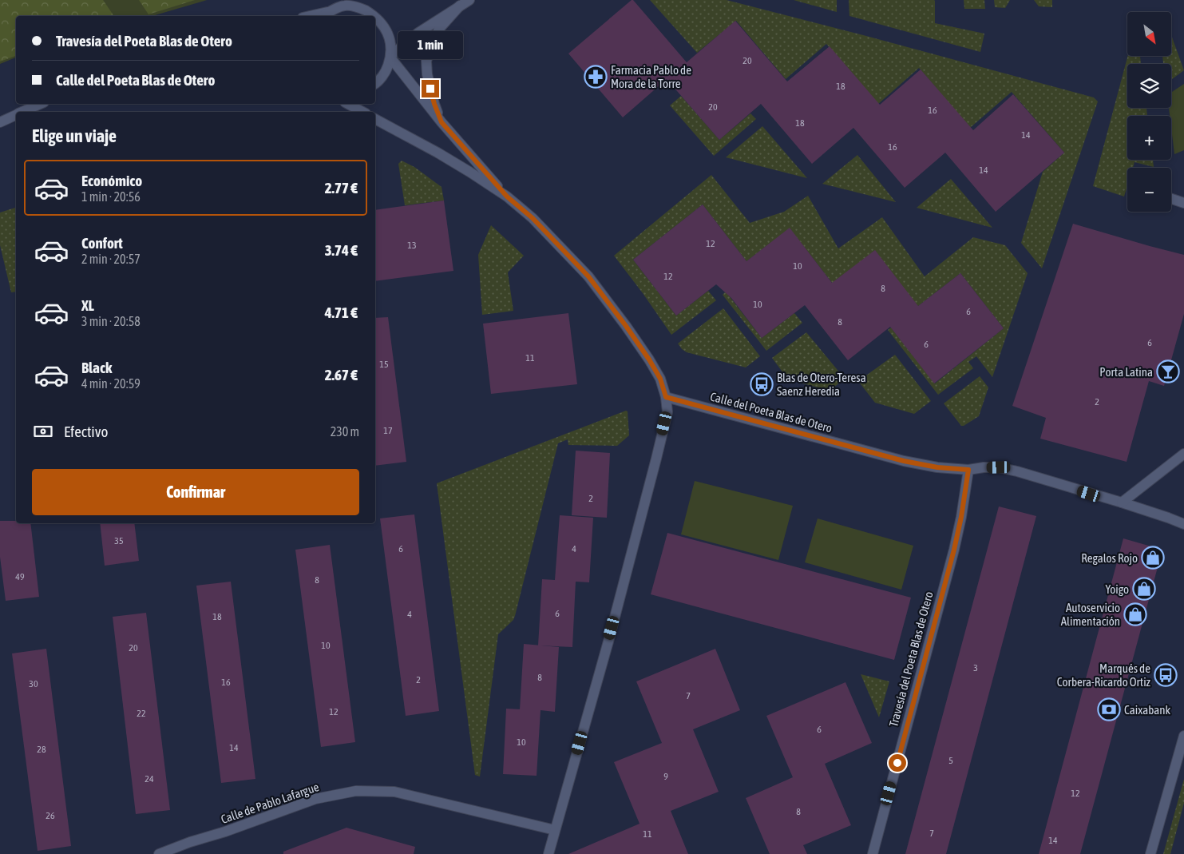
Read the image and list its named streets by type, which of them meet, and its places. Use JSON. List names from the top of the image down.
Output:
{
  "streets": {
    "street": ["Calle del Poeta Blas de Otero", "Travesía del Poeta Blas de Otero", "Calle de Pablo Lafargue"]
  },
  "crossings": [
    ["Calle del Poeta Blas de Otero", "Travesía del Poeta Blas de Otero"]
  ],
  "places": {
    "pharmacy": ["Farmacia Pablo de Mora de la Torre"],
    "bar": ["Porta Latina"],
    "bus stop": ["Blas de Otero-Teresa Saenz Heredia", "Marqués de Corbera-Ricardo Ortiz"],
    "shop": ["Regalos Rojo", "Yoigo", "Autoservicio Alimentación"],
    "bank": ["Caixabank"]
  },
  "house_numbers": [
    "20",
    "18",
    "20",
    "16",
    "18",
    "14",
    "16",
    "14",
    "12",
    "13",
    "10",
    "12",
    "8",
    "10",
    "6",
    "8",
    "6",
    "6",
    "11",
    "15",
    "2",
    "17",
    "2",
    "35",
    "6",
    "4",
    "49",
    "8",
    "6",
    "4",
    "18",
    "10",
    "20",
    "3",
    "8",
    "2",
    "16",
    "30",
    "7",
    "12",
    "22",
    "6",
    "10",
    "14",
    "28",
    "5",
    "9",
    "24",
    "12",
    "8",
    "26",
    "7",
    "11",
    "14"
  ],
  "north": "bottom right",
  "page": {
    "map_buttons": ["+", "−"],
    "banner": ["Travesía del Poeta Blas de Otero", "Calle del Poeta Blas de Otero"],
    "bubble": "1 min",
    "heading": "Elige un viaje",
    "list": [
      {
        "name": "Económico",
        "note": "1 min · 20:56",
        "value": "2.77 €"
      },
      {
        "name": "Confort",
        "note": "2 min · 20:57",
        "value": "3.74 €"
      },
      {
        "name": "XL",
        "note": "3 min · 20:58",
        "value": "4.71 €"
      },
      {
        "name": "Black",
        "note": "4 min · 20:59",
        "value": "2.67 €"
      }
    ],
    "pay": ["Efectivo", "230 m"],
    "buttons": "Confirmar"
  }
}
